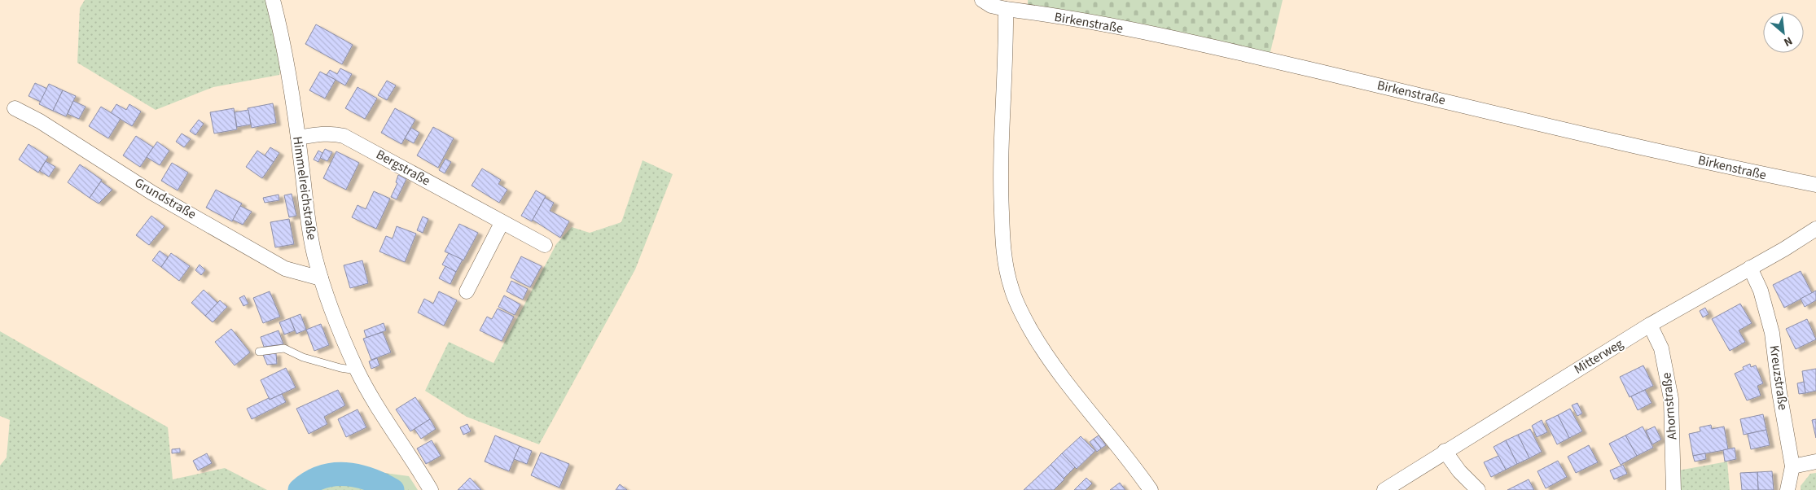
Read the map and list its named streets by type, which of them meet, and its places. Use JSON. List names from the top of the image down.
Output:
{
  "streets": {
    "street": [
      "Birkenstraße",
      "Bergstraße",
      "Himmelreichstraße",
      "Grundstraße",
      "Mitterweg",
      "Kreuzstraße",
      "Ahornstraße"
    ]
  },
  "crossings": [
    ["Bergstraße", "Himmelreichstraße"],
    ["Himmelreichstraße", "Grundstraße"],
    ["Mitterweg", "Kreuzstraße"],
    ["Mitterweg", "Ahornstraße"]
  ],
  "north": "bottom right"
}
